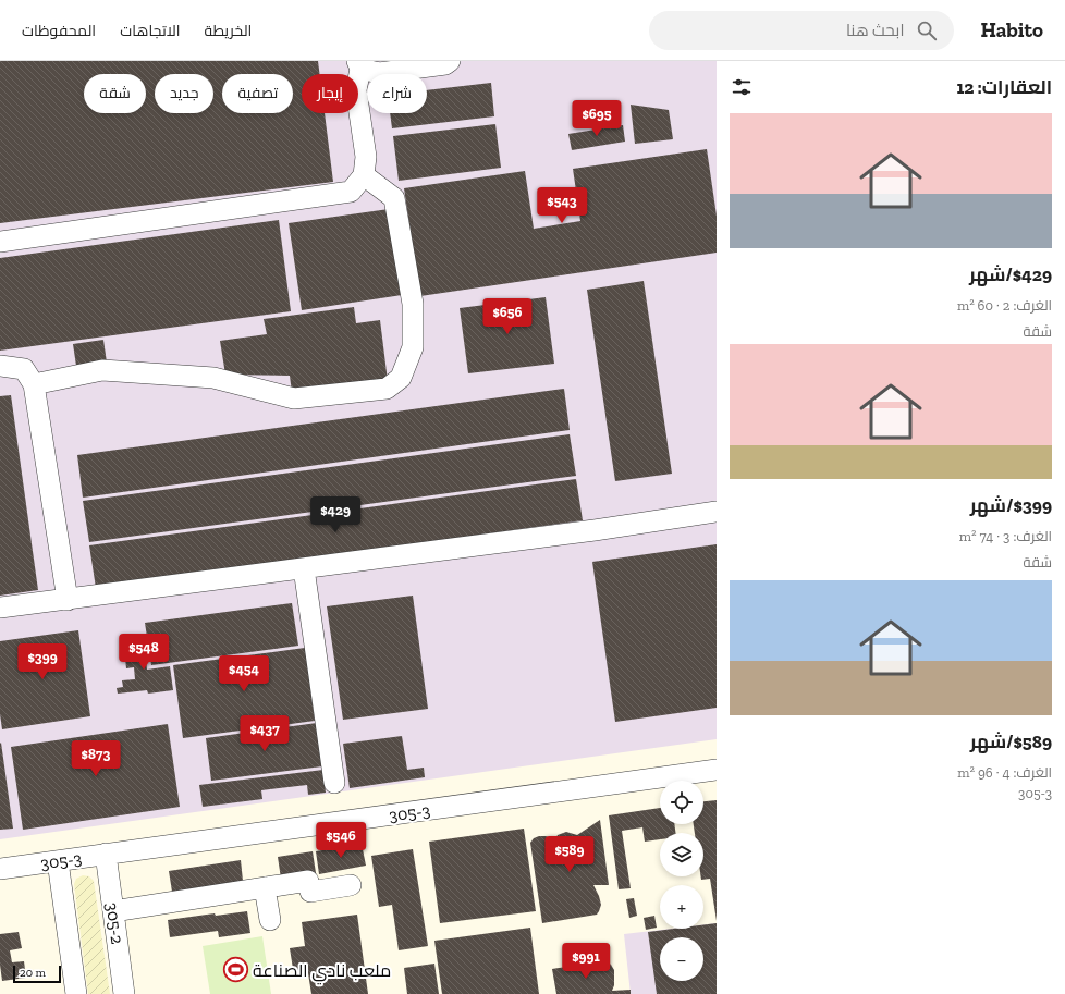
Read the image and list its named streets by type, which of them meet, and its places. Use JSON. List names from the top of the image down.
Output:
{
  "streets": {
    "street": ["305-3", "305-2"]
  },
  "crossings": [
    ["305-3", "305-2"]
  ],
  "places": {
    "sports": ["ملعب نادي الصناعة"]
  },
  "scale_bar": "20 m",
  "page": {
    "header": "Habito",
    "search": "ابحث هنا",
    "nav": ["الخريطة", "الاتجاهات", "المحفوظات"],
    "heading": "العقارات: 12",
    "chip": [
      "شراء",
      "إيجار",
      "تصفية",
      "جديد",
      "شقة"
    ],
    "price": [
      "$695",
      "$543",
      "$656",
      "$429",
      "$548",
      "$399",
      "$454",
      "$437",
      "$873",
      "$546",
      "$589",
      "$991"
    ],
    "list": [
      {
        "name": "$429/شهر",
        "note": "الغرف: 2 · 60 m² · شقة"
      },
      {
        "name": "$399/شهر",
        "note": "الغرف: 3 · 74 m² · شقة"
      },
      {
        "name": "$589/شهر",
        "note": "الغرف: 4 · 96 m² · 305-3"
      }
    ],
    "map_buttons": ["+", "−"],
    "scale": "20 m"
  }
}
